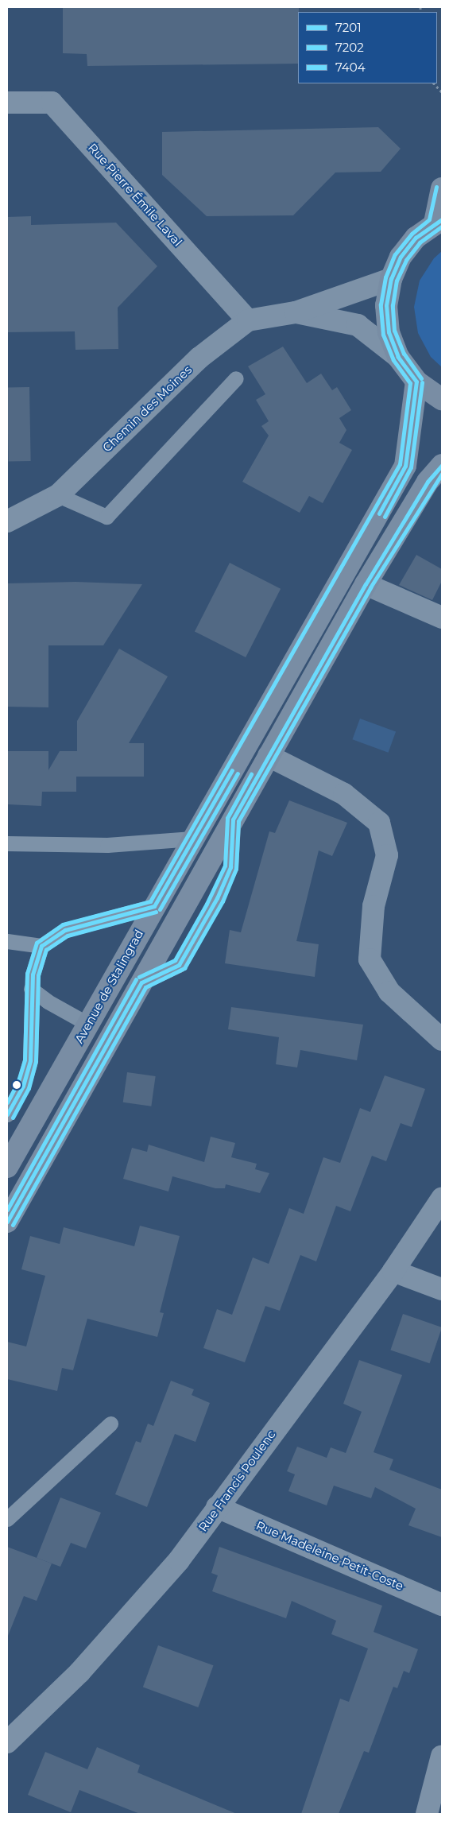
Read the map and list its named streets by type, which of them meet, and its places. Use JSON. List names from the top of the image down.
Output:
{
  "streets": {
    "main road": ["Avenue de Stalingrad"],
    "street": [
      "Rue Pierre Émile Laval",
      "Chemin des Moines",
      "Rue Francis Poulenc",
      "Rue Madeleine Petit-Coste"
    ]
  },
  "crossings": [
    ["Rue Pierre Émile Laval", "Chemin des Moines"],
    ["Rue Francis Poulenc", "Rue Madeleine Petit-Coste"]
  ],
  "lines": ["transit line 7404", "transit line 7201", "transit line 7202"],
  "legend": ["7201", "7202", "7404"]
}
